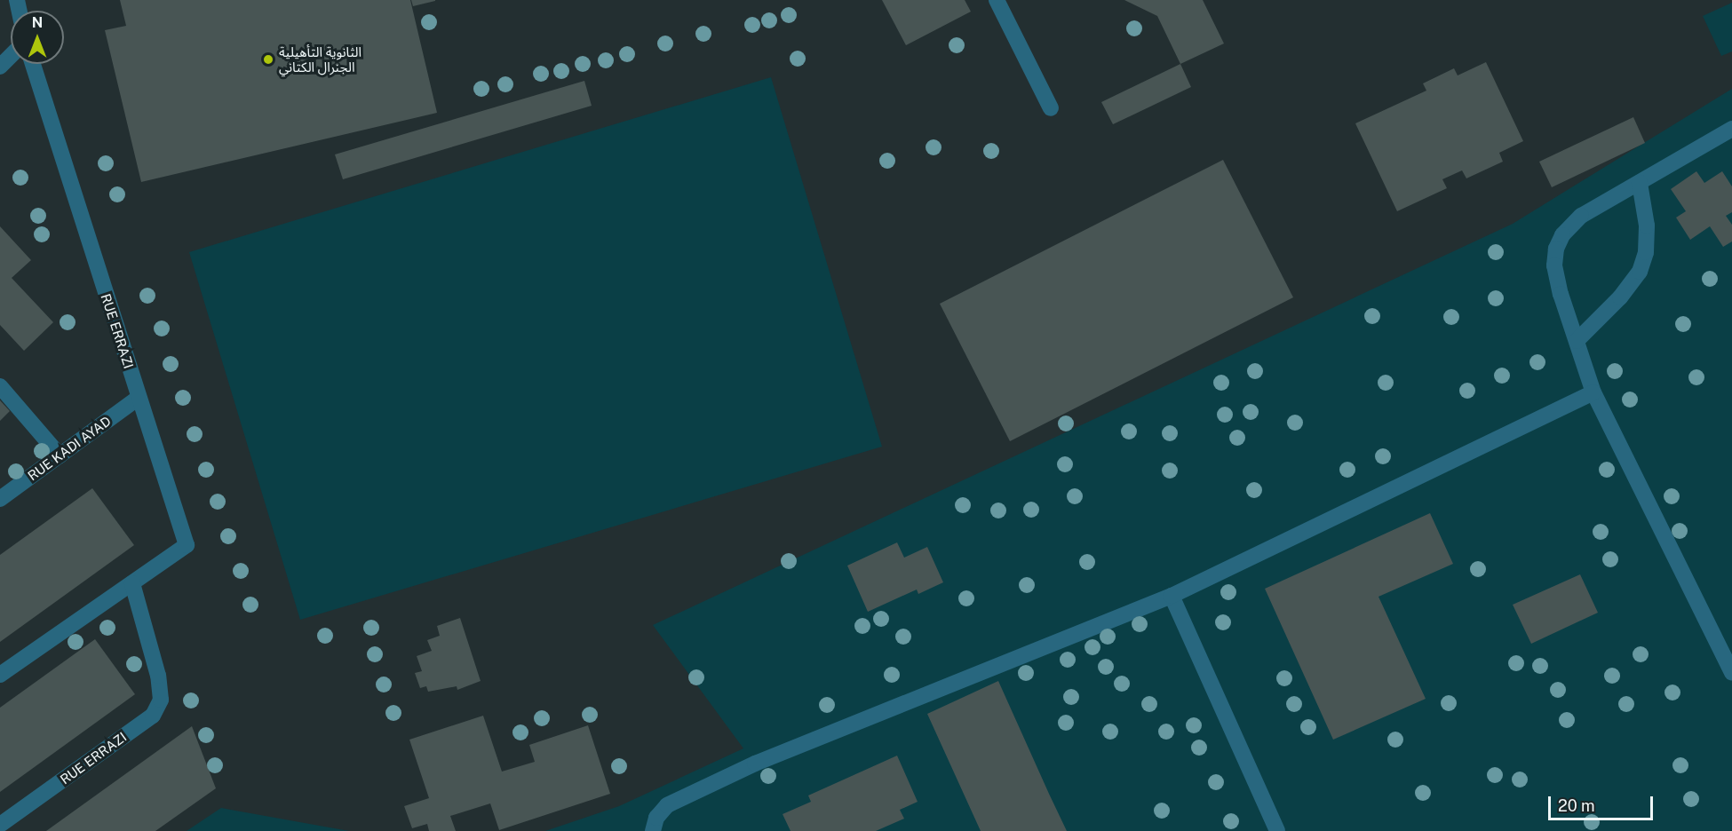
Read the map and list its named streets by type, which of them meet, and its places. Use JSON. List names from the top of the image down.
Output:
{
  "streets": {
    "street": ["RUE ERRAZI", "RUE KADI AYAD"]
  },
  "crossings": [
    ["RUE ERRAZI", "RUE KADI AYAD"]
  ],
  "places": ["الثانوية التأهيلية الجنرال الكتاني"],
  "scale_bar": "20 m",
  "north": "top"
}
